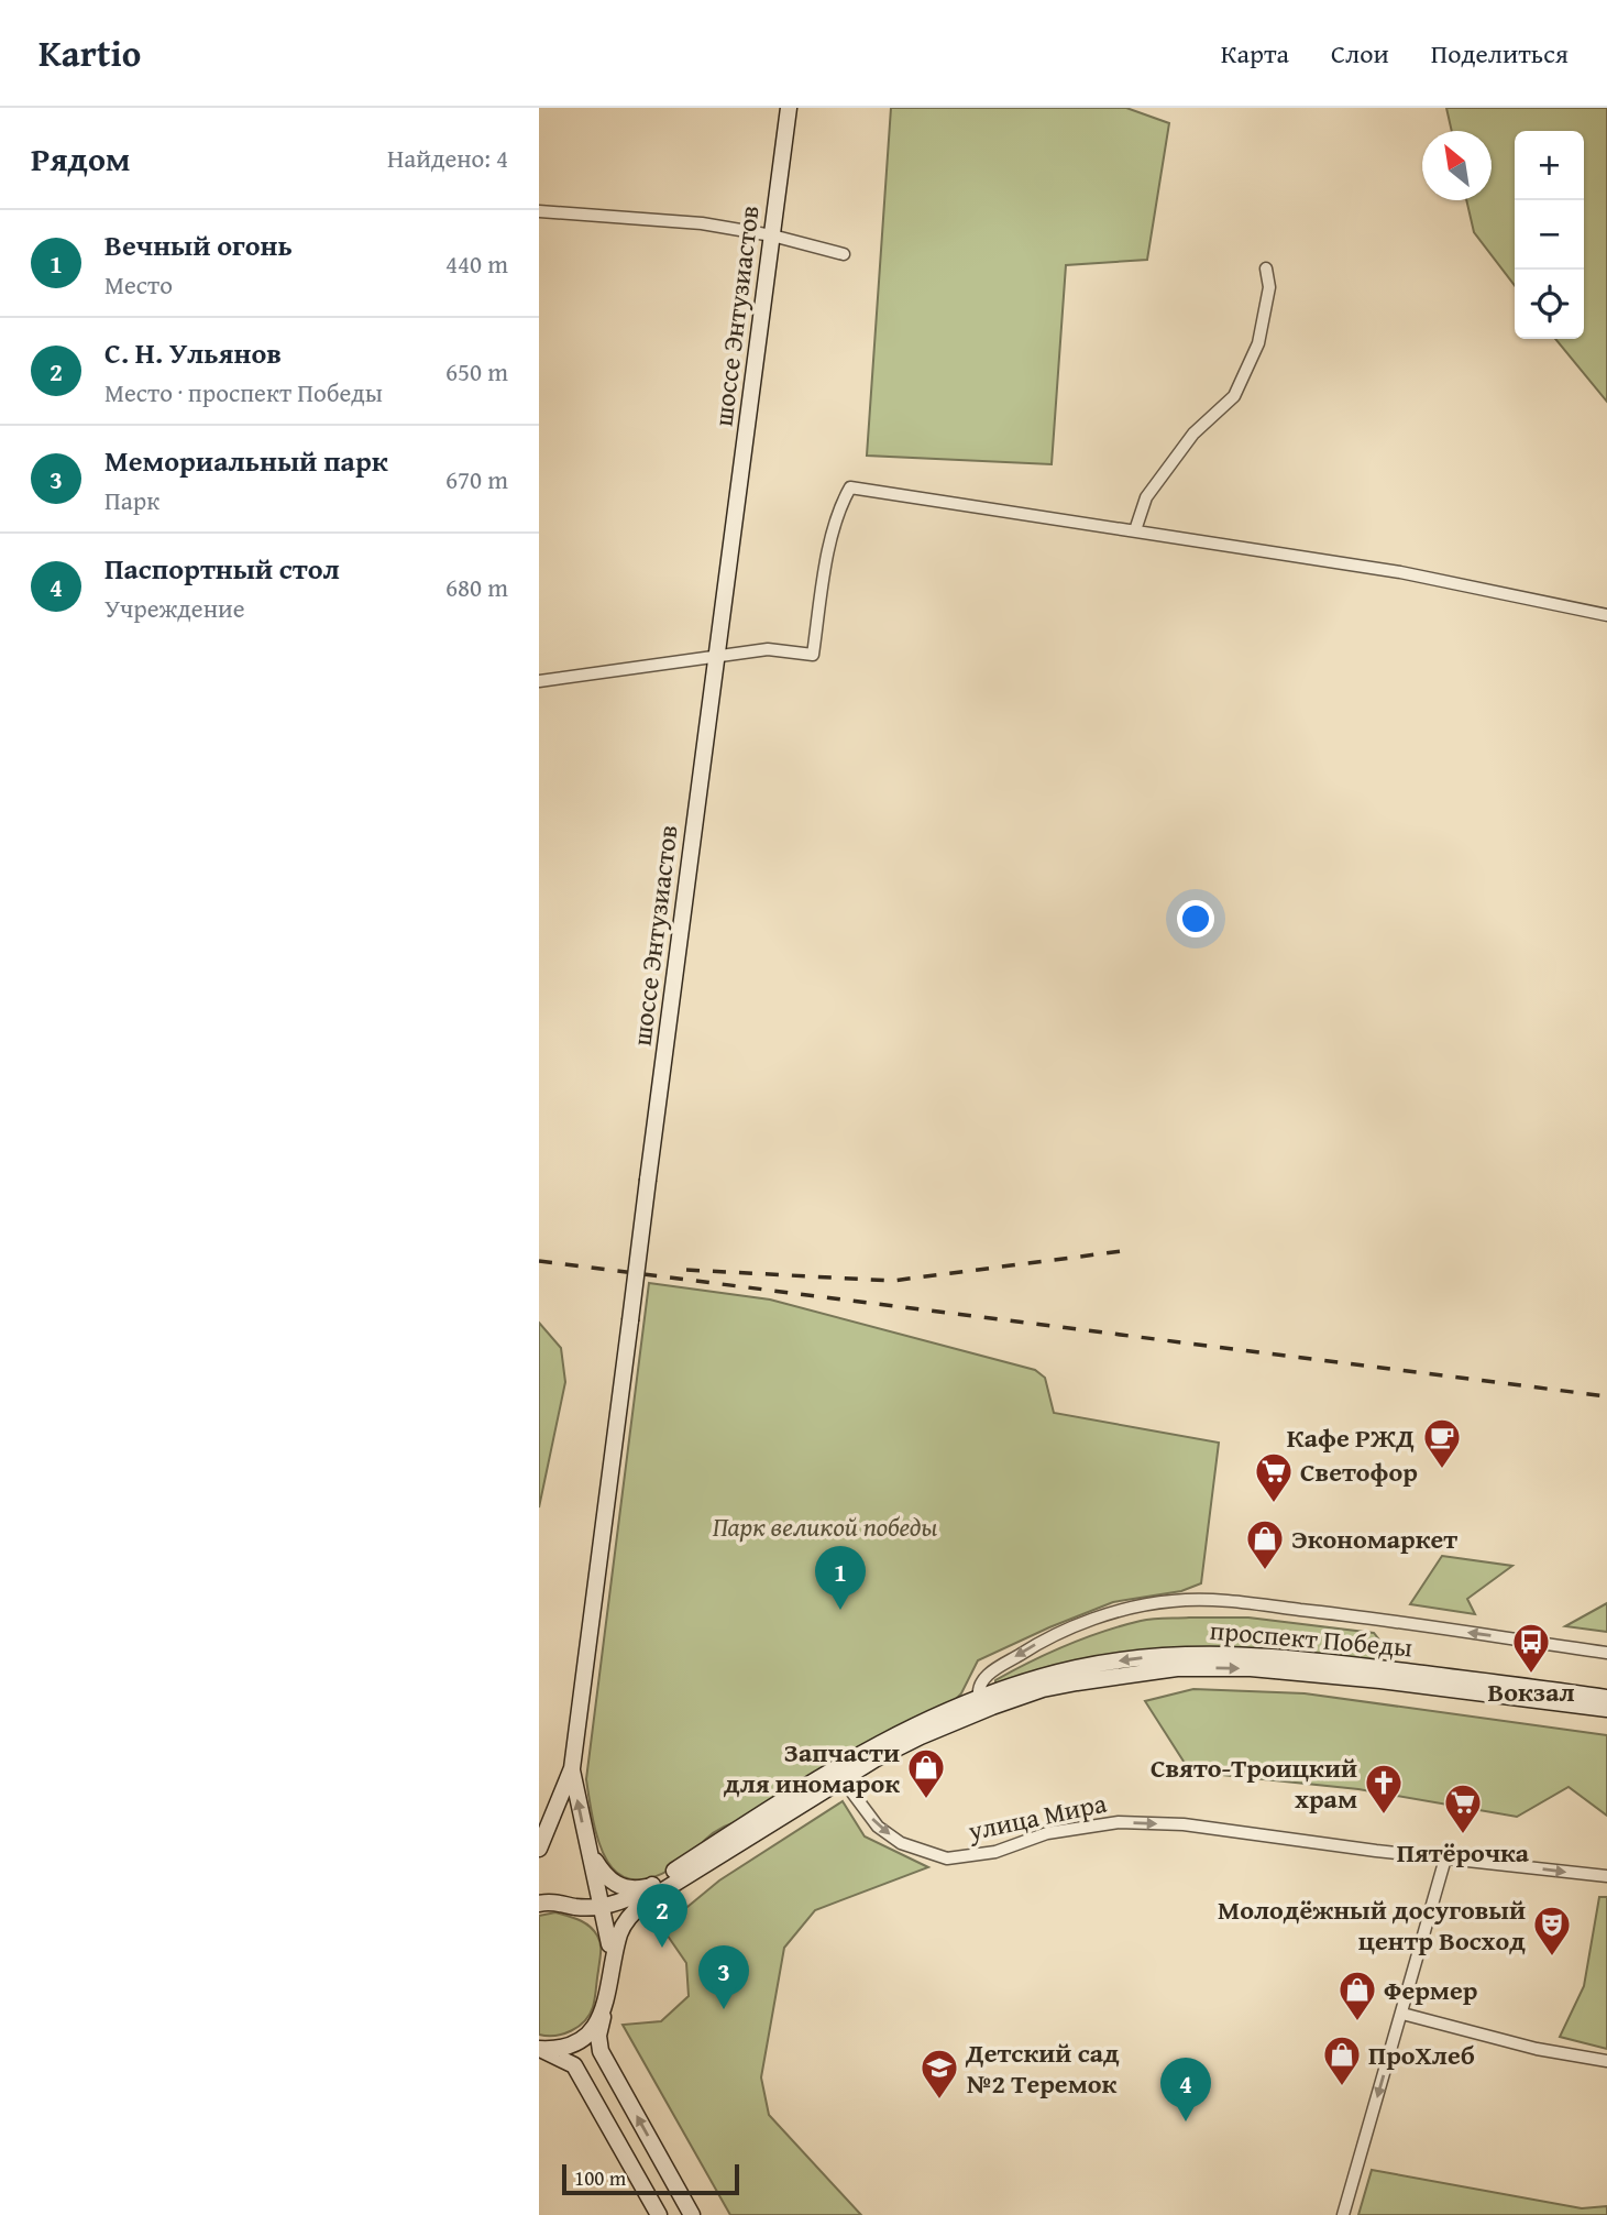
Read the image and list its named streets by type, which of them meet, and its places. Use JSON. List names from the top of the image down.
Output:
{
  "streets": {
    "main road": ["шоссе Энтузиастов", "проспект Победы"],
    "street": ["улица Мира"]
  },
  "crossings": [
    ["проспект Победы", "улица Мира"]
  ],
  "one_way": ["улица Мира"],
  "parks": ["Парк великой победы"],
  "places": {
    "cafe": ["Кафе РЖД"],
    "supermarket": ["Светофор", "Пятёрочка"],
    "shop": [
      "Экономаркет",
      "Запчасти для иномарок",
      "Фермер",
      "ПроХлеб"
    ],
    "bus stop": ["Вокзал"],
    "church": ["Свято-Троицкий храм"],
    "theatre": ["Молодёжный досуговый центр Восход"],
    "school or university": ["Детский сад №2 Теремок"]
  },
  "scale_bar": "100 m",
  "north": "top left",
  "page": {
    "header": "Kartio",
    "nav": ["Карта", "Слои", "Поделиться"],
    "heading": ["Рядом", "Найдено: 4"],
    "map_buttons": ["+", "−"],
    "list": [
      {
        "mark": "1",
        "name": "Вечный огонь",
        "note": "Место",
        "value": "440 m"
      },
      {
        "mark": "2",
        "name": "С. Н. Ульянов",
        "note": "Место · проспект Победы",
        "value": "650 m"
      },
      {
        "mark": "3",
        "name": "Мемориальный парк",
        "note": "Парк",
        "value": "670 m"
      },
      {
        "mark": "4",
        "name": "Паспортный стол",
        "note": "Учреждение",
        "value": "680 m"
      }
    ],
    "pins": [
      "1",
      "2",
      "3",
      "4"
    ],
    "scale": "100 m"
  }
}
